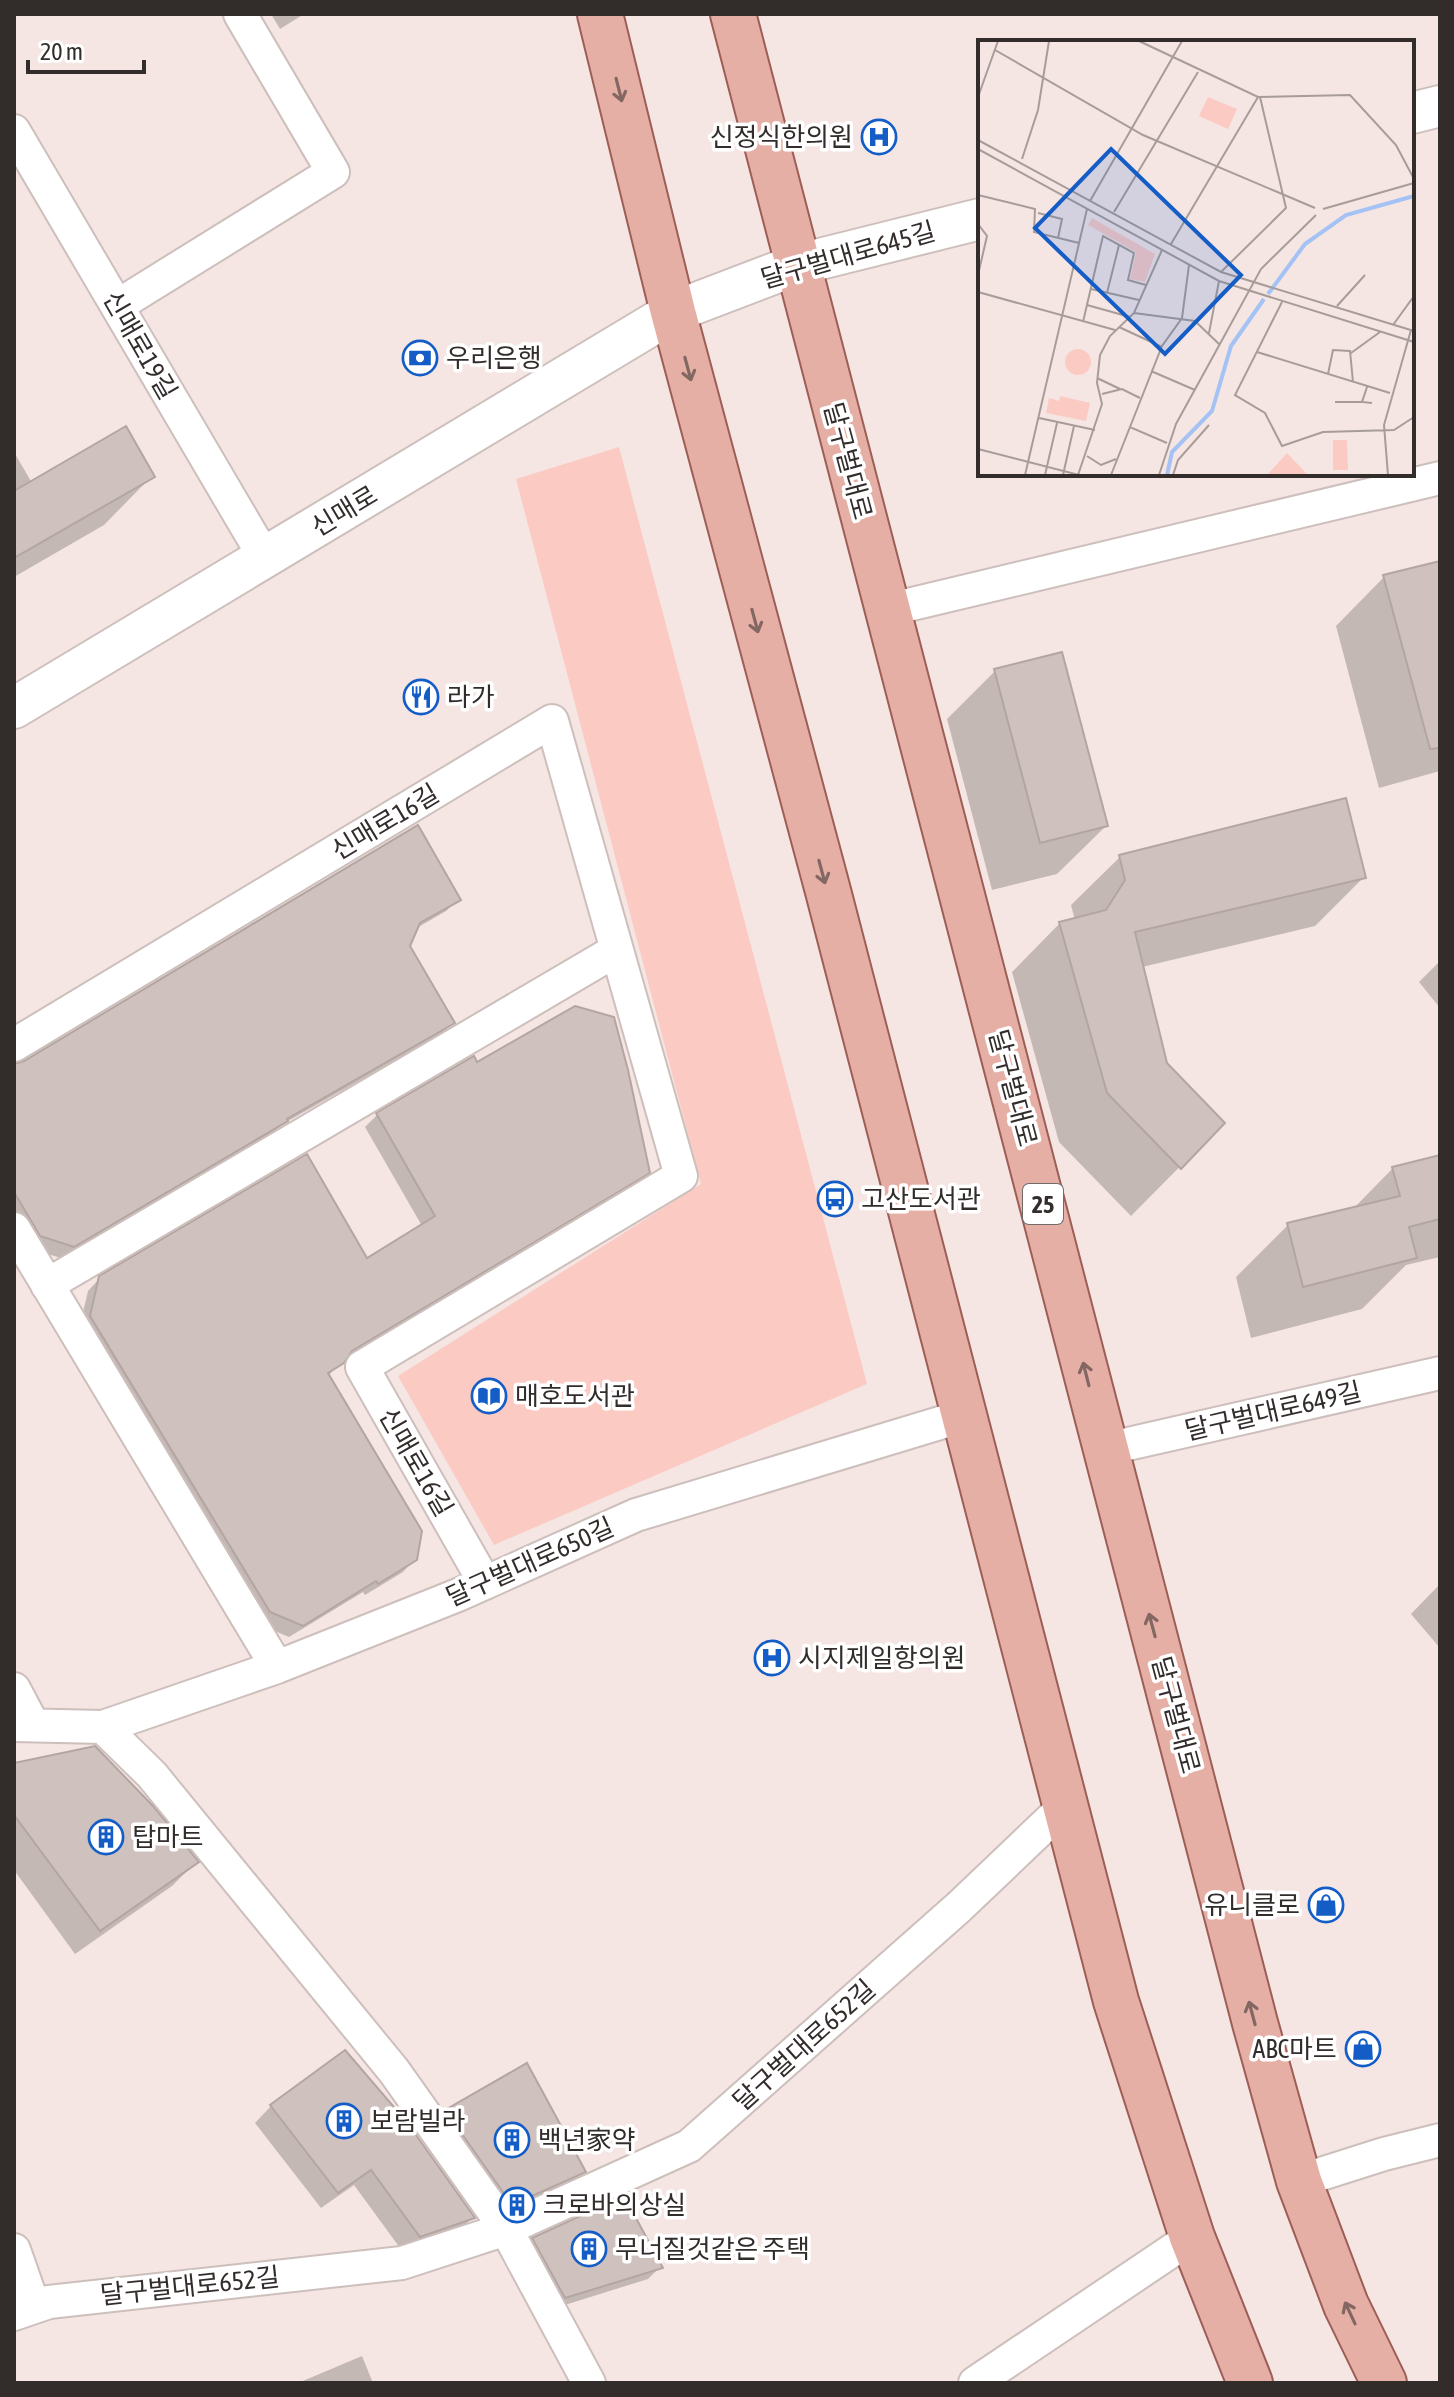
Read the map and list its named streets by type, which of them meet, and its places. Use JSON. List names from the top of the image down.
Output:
{
  "streets": {
    "main road": ["달구벌대로", "25"],
    "street": [
      "달구벌대로645길",
      "신매로19길",
      "신매로",
      "신매로16길",
      "달구벌대로649길",
      "달구벌대로650길",
      "달구벌대로652길"
    ]
  },
  "crossings": [
    ["달구벌대로645길", "달구벌대로"],
    ["달구벌대로645길", "신매로"],
    ["신매로19길", "신매로"],
    ["달구벌대로", "달구벌대로649길"],
    ["신매로16길", "달구벌대로650길"]
  ],
  "places": {
    "hospital": ["신정식한의원", "시지제일항의원"],
    "bank": ["우리은행"],
    "restaurant": ["라가"],
    "bus stop": ["고산도서관"],
    "library": ["매호도서관"],
    "building": [
      "탑마트",
      "보람빌라",
      "백년家약",
      "크로바의상실",
      "무너질것같은 주택"
    ],
    "shop": ["유니클로", "ABC마트"]
  },
  "scale_bar": "20 m"
}
